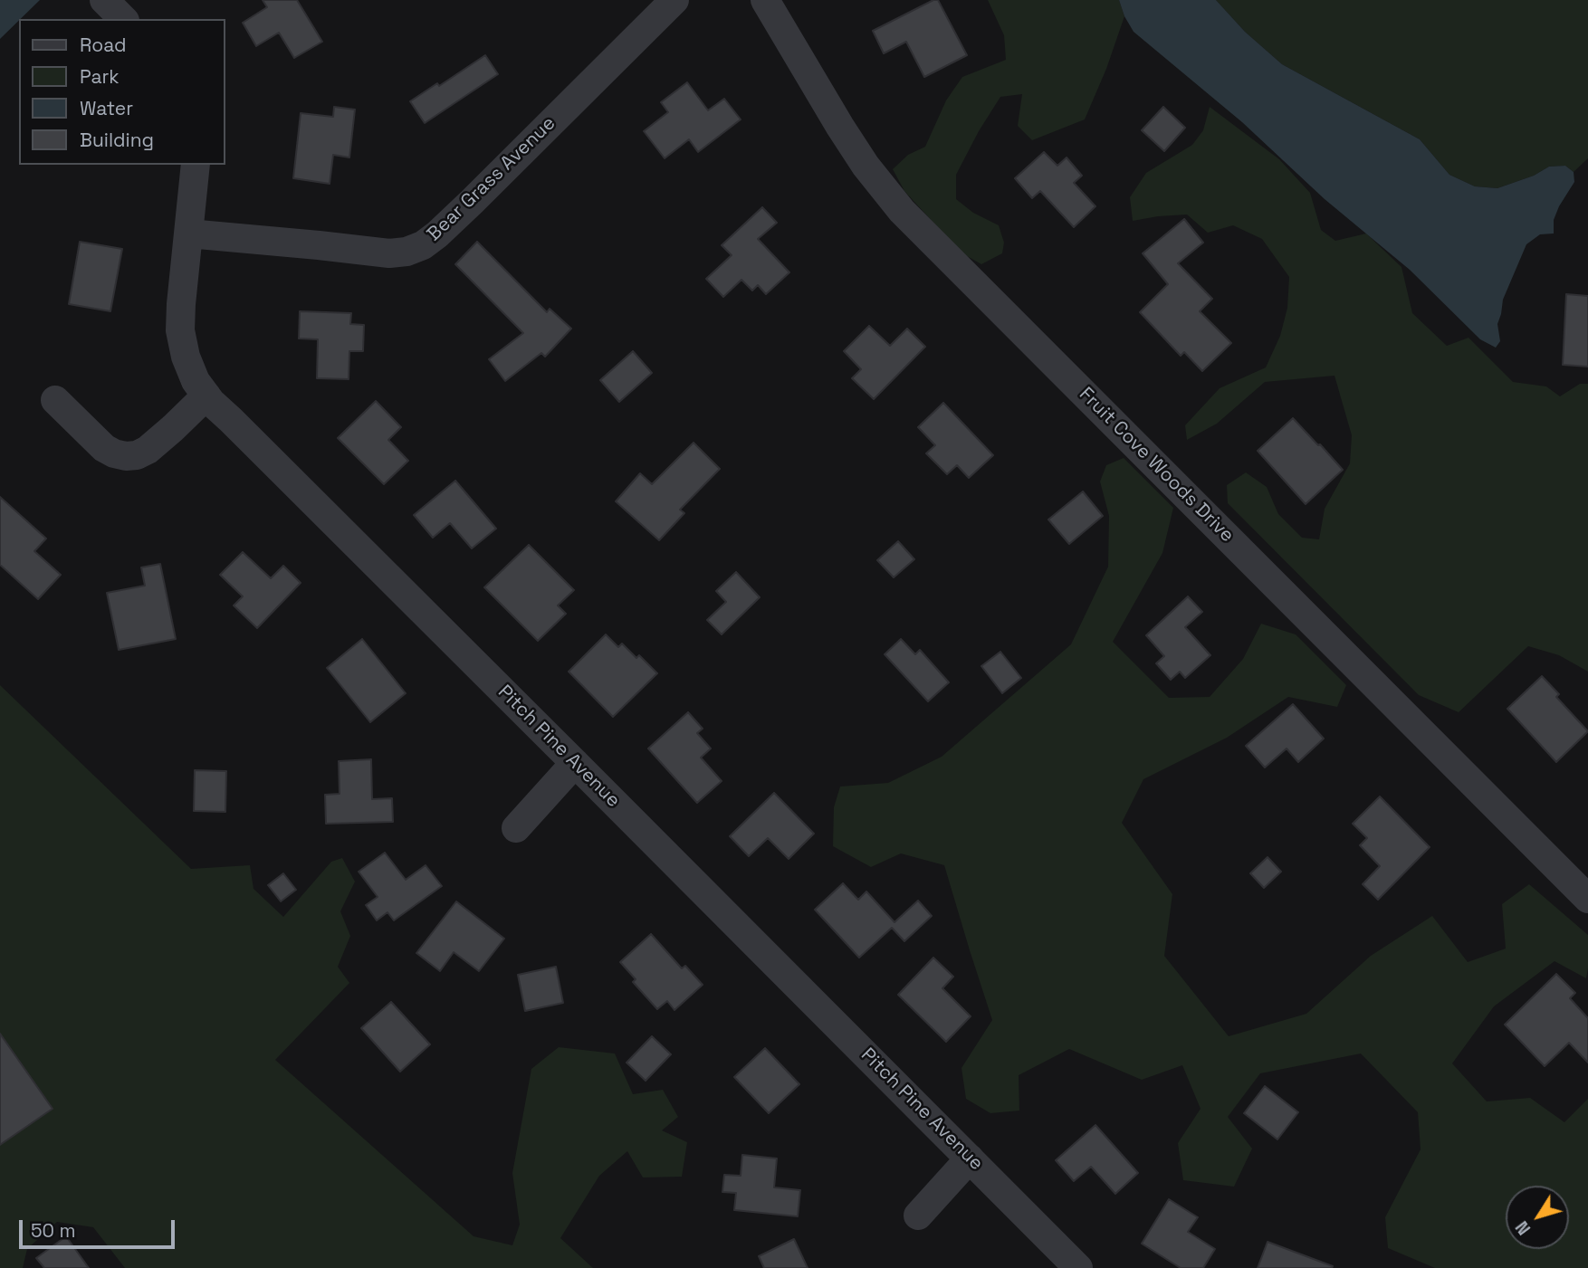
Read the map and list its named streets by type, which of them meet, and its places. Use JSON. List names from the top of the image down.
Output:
{
  "streets": {
    "street": ["Bear Grass Avenue", "Fruit Cove Woods Drive", "Pitch Pine Avenue"]
  },
  "crossings": [
    ["Bear Grass Avenue", "Pitch Pine Avenue"]
  ],
  "legend": [
    "Road",
    "Park",
    "Water",
    "Building"
  ],
  "scale_bar": "50 m",
  "north": "bottom left"
}
